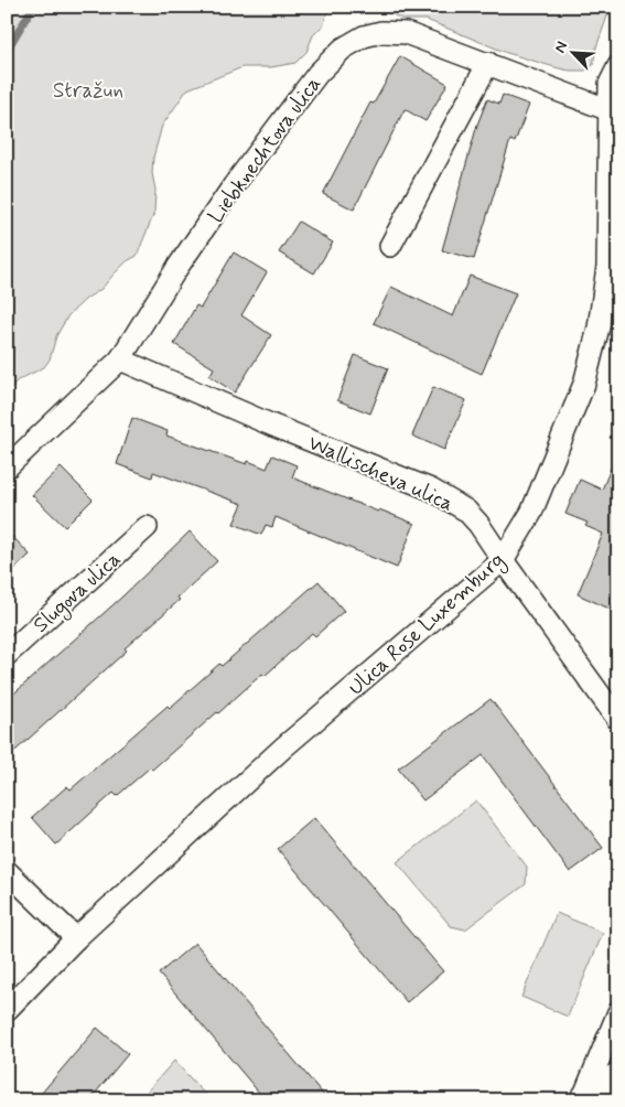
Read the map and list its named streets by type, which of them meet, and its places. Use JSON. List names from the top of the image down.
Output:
{
  "streets": {
    "street": [
      "Liebknechtova ulica",
      "Wallischeva ulica",
      "Slugova ulica",
      "Ulica Rose Luxemburg"
    ]
  },
  "crossings": [
    ["Liebknechtova ulica", "Wallischeva ulica"],
    ["Liebknechtova ulica", "Ulica Rose Luxemburg"],
    ["Wallischeva ulica", "Ulica Rose Luxemburg"]
  ],
  "parks": ["Stražun"],
  "north": "top left"
}
